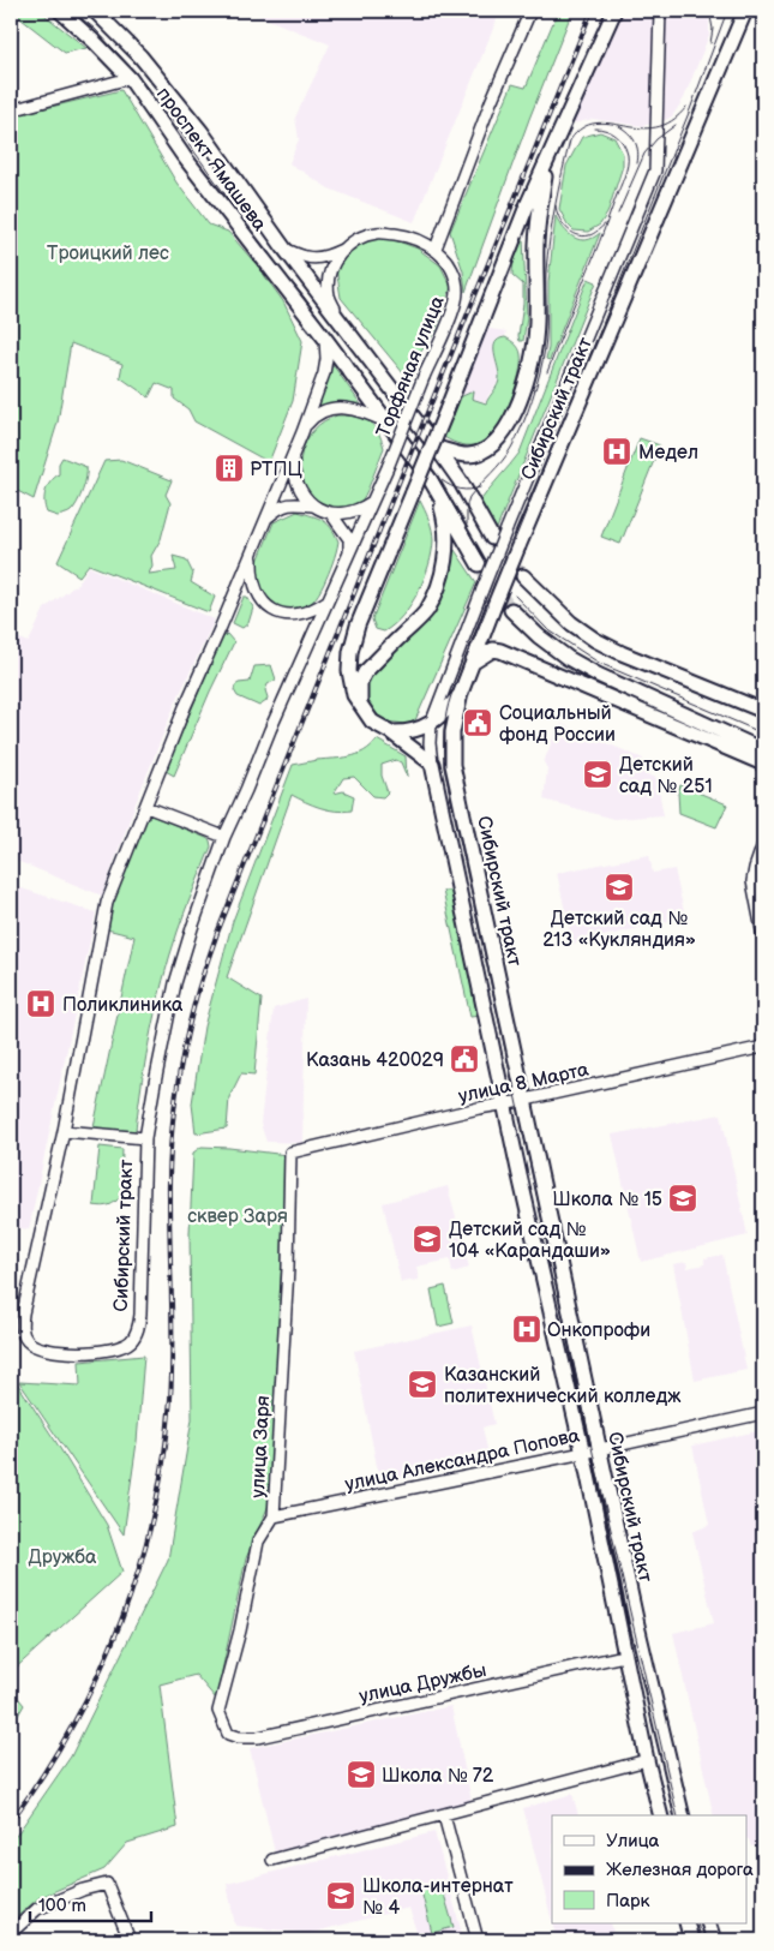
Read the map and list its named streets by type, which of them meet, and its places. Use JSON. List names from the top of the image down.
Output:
{
  "streets": {
    "main road": ["проспект Ямашева", "Сибирский тракт"],
    "street": [
      "Торфяная улица",
      "улица 8 Марта",
      "улица Заря",
      "улица Александра Попова",
      "улица Дружбы"
    ]
  },
  "crossings": [
    ["Торфяная улица", "Сибирский тракт"],
    ["Сибирский тракт", "улица 8 Марта"],
    ["Сибирский тракт", "улица Александра Попова"],
    ["Сибирский тракт", "улица Дружбы"],
    ["улица 8 Марта", "улица Заря"],
    ["улица Заря", "улица Александра Попова"],
    ["улица Заря", "улица Дружбы"]
  ],
  "parks": ["Троицкий лес", "сквер Заря", "Дружба"],
  "places": {
    "hospital": ["Медел", "Поликлиника", "Онкопрофи"],
    "building": ["РТПЦ"],
    "public building": ["Социальный фонд России", "Казань 420029"],
    "school or university": [
      "Детский сад № 251",
      "Детский сад № 213 «Кукляндия»",
      "Школа № 15",
      "Детский сад № 104 «Карандаши»",
      "Казанский политехнический колледж",
      "Школа № 72",
      "Школа-интернат № 4"
    ]
  },
  "legend": ["Улица", "Железная дорога", "Парк"],
  "scale_bar": "100 m"
}
